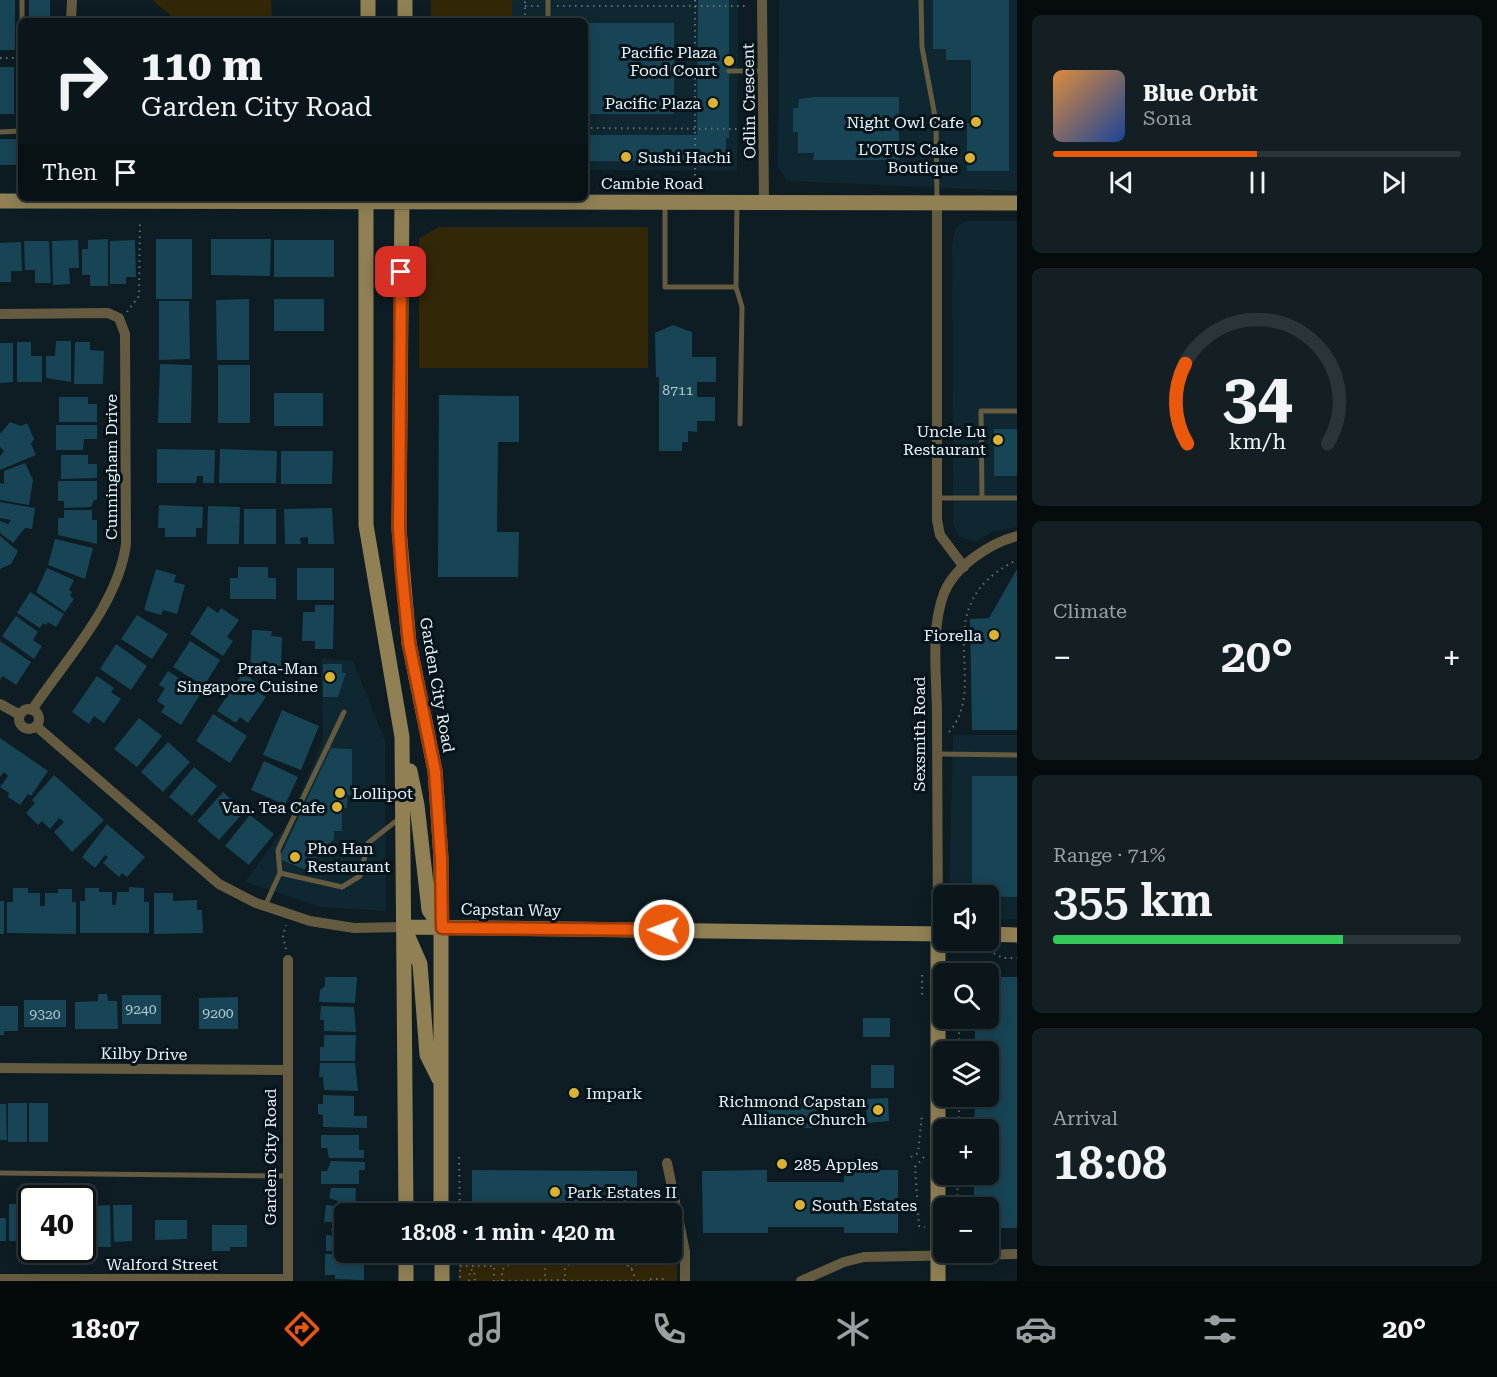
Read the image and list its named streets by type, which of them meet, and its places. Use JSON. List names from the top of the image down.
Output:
{
  "streets": {
    "main road": [
      "Cambie Road",
      "Garden City Road",
      "Sexsmith Road",
      "Capstan Way"
    ],
    "street": [
      "Odlin Crescent",
      "Cunningham Drive",
      "Kilby Drive",
      "Walford Street"
    ]
  },
  "crossings": [
    ["Odlin Crescent", "Cambie Road"],
    ["Cunningham Drive", "Capstan Way"],
    ["Garden City Road", "Capstan Way"],
    ["Garden City Road", "Kilby Drive"],
    ["Garden City Road", "Walford Street"]
  ],
  "places": [
    "Pacific Plaza Food Court",
    "Pacific Plaza",
    "Night Owl Cafe",
    "Sushi Hachi",
    "L'OTUS Cake Boutique",
    "Uncle Lu Restaurant",
    "Fiorella",
    "Prata-Man Singapore Cuisine",
    "Lollipot",
    "Van. Tea Cafe",
    "Pho Han Restaurant",
    "Impark",
    "Richmond Capstan Alliance Church",
    "285 Apples",
    "Park Estates II",
    "South Estates"
  ],
  "house_numbers": [
    "8711",
    "9240",
    "9200",
    "9320"
  ],
  "page": {
    "turn": ["110 m", "Garden City Road"],
    "song": ["Blue Orbit", "Sona"],
    "then": "Then",
    "tile": [
      "Climate",
      ["Range · 71%", "355 km"],
      ["Arrival", "18:08"]
    ],
    "heat": ["−", "20°", "+"],
    "map_buttons": ["+", "−"],
    "limit": "40",
    "trip": "18:08 · 1 min · 420 m",
    "tabs": ["18:07", "20°"],
    "gauge": ["34", "km/h"]
  }
}
